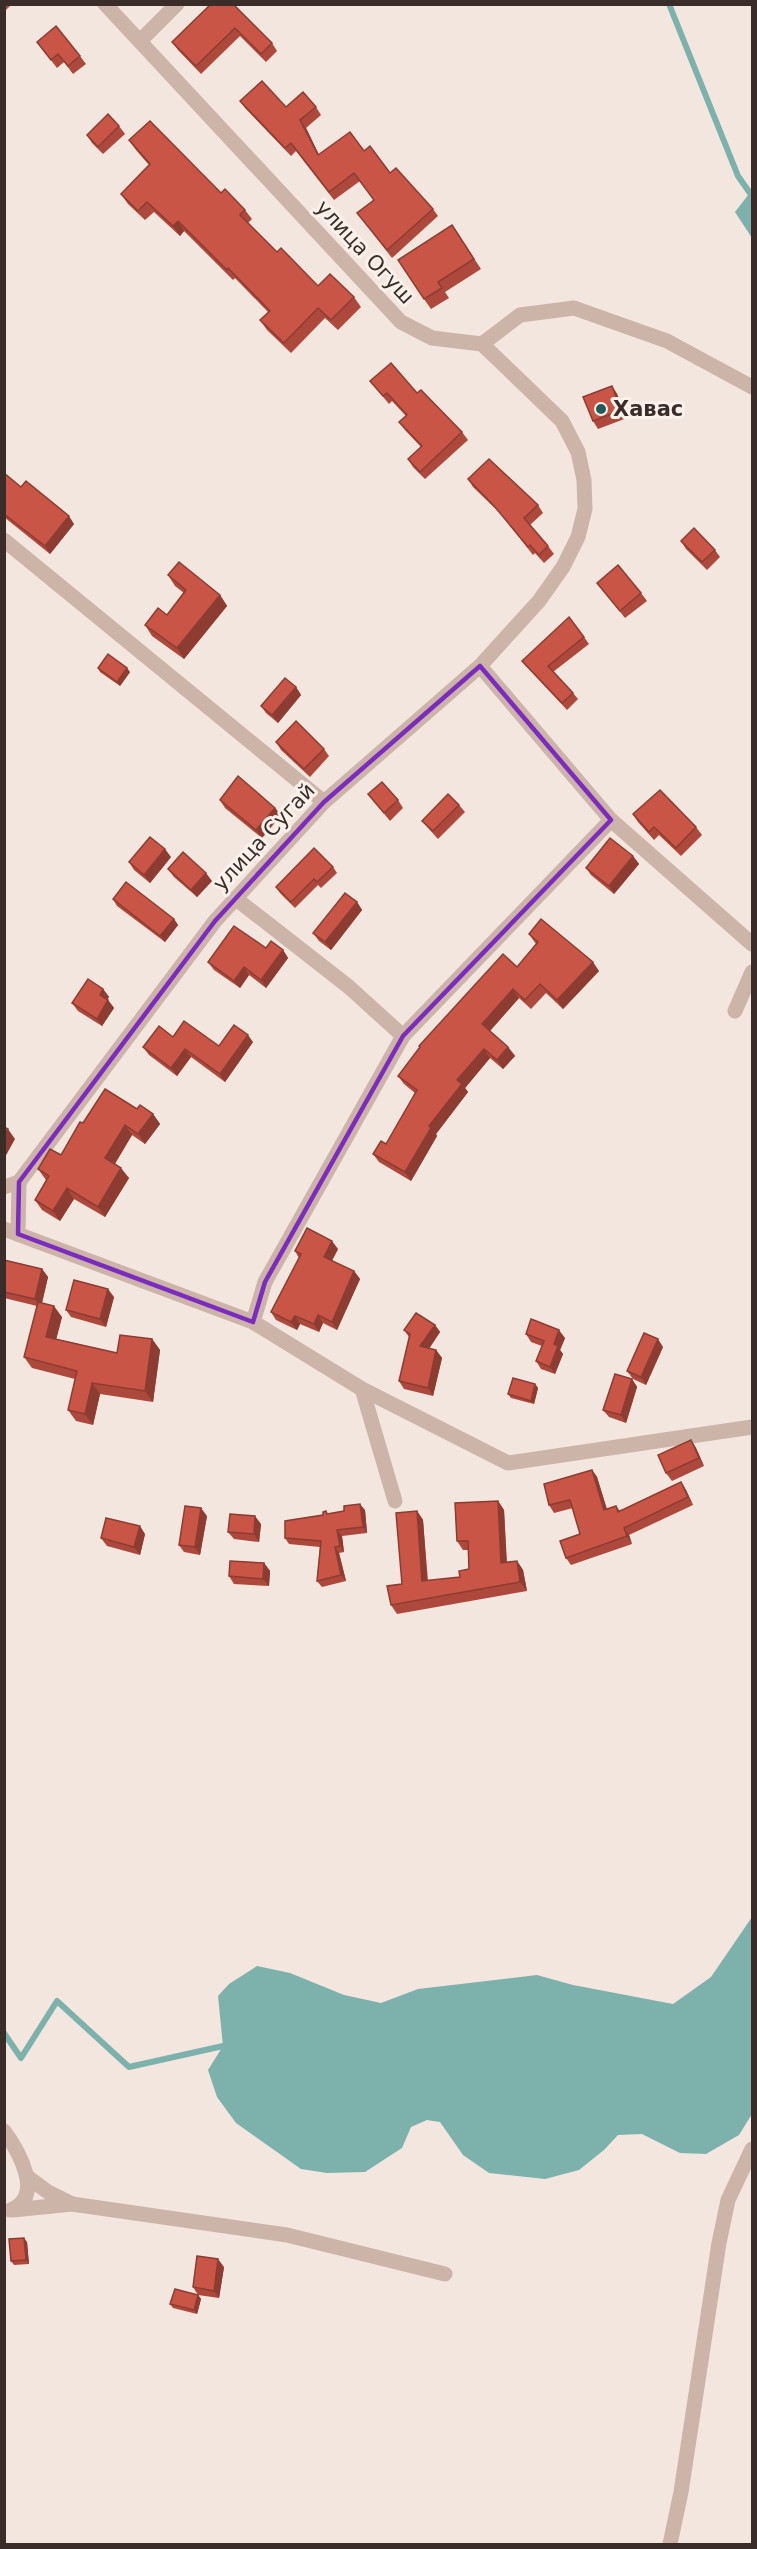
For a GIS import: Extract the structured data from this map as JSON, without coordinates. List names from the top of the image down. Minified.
{"streets":{"street":["улица Огуш","улица Сугай"]},"crossings":[["улица Огуш","улица Сугай"]],"places":["Хавас"]}
